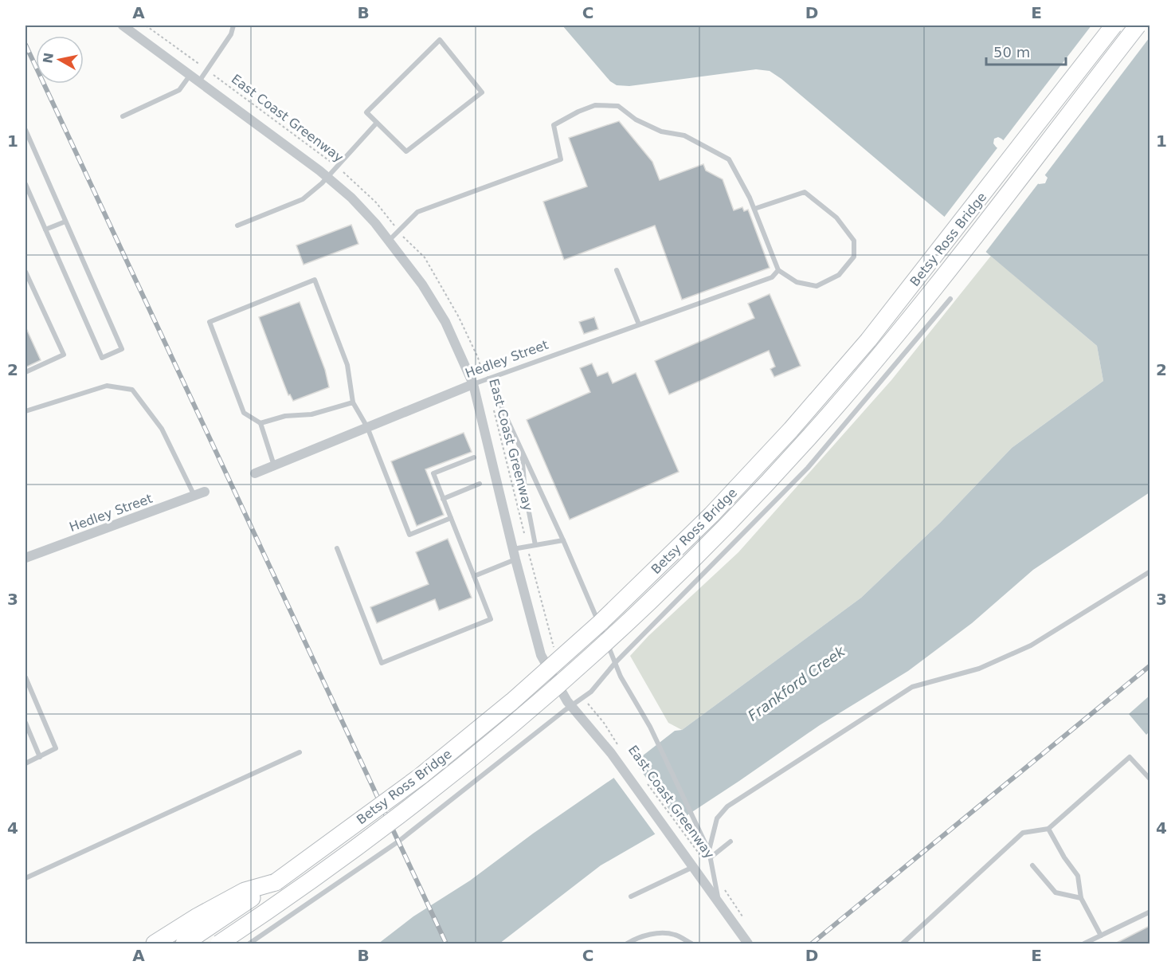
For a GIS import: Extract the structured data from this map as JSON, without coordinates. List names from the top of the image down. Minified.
{"streets":{"highway":["Betsy Ross Bridge"],"street":["Hedley Street"],"path":["East Coast Greenway"]},"crossings":[["East Coast Greenway","Hedley Street"]],"water":["Frankford Creek"],"scale_bar":"50 m","north":"left","grid":{"columns":["A","B","C","D","E"],"rows":["1","2","3","4"]}}
